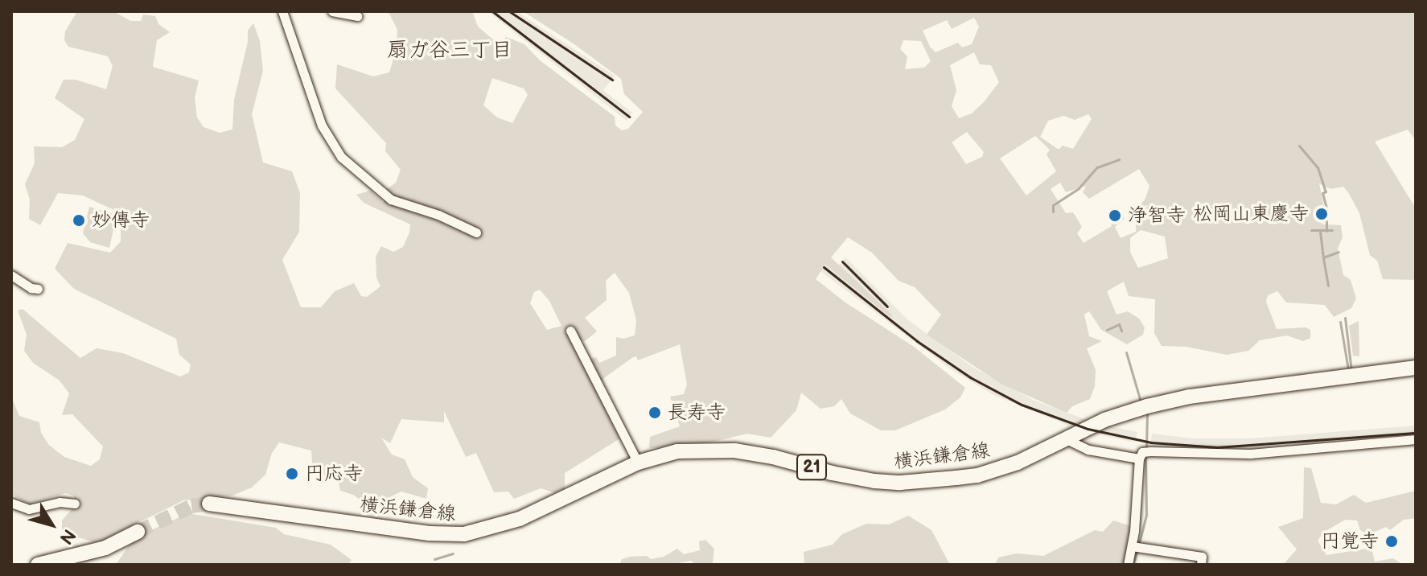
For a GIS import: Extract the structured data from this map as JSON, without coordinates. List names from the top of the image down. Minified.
{"streets":{"main road":["横浜鎌倉線","21"]},"districts":["扇ガ谷三丁目"],"places":["松岡山東慶寺","浄智寺","妙傳寺","長寿寺","円応寺","円覚寺"],"north":"bottom right"}
